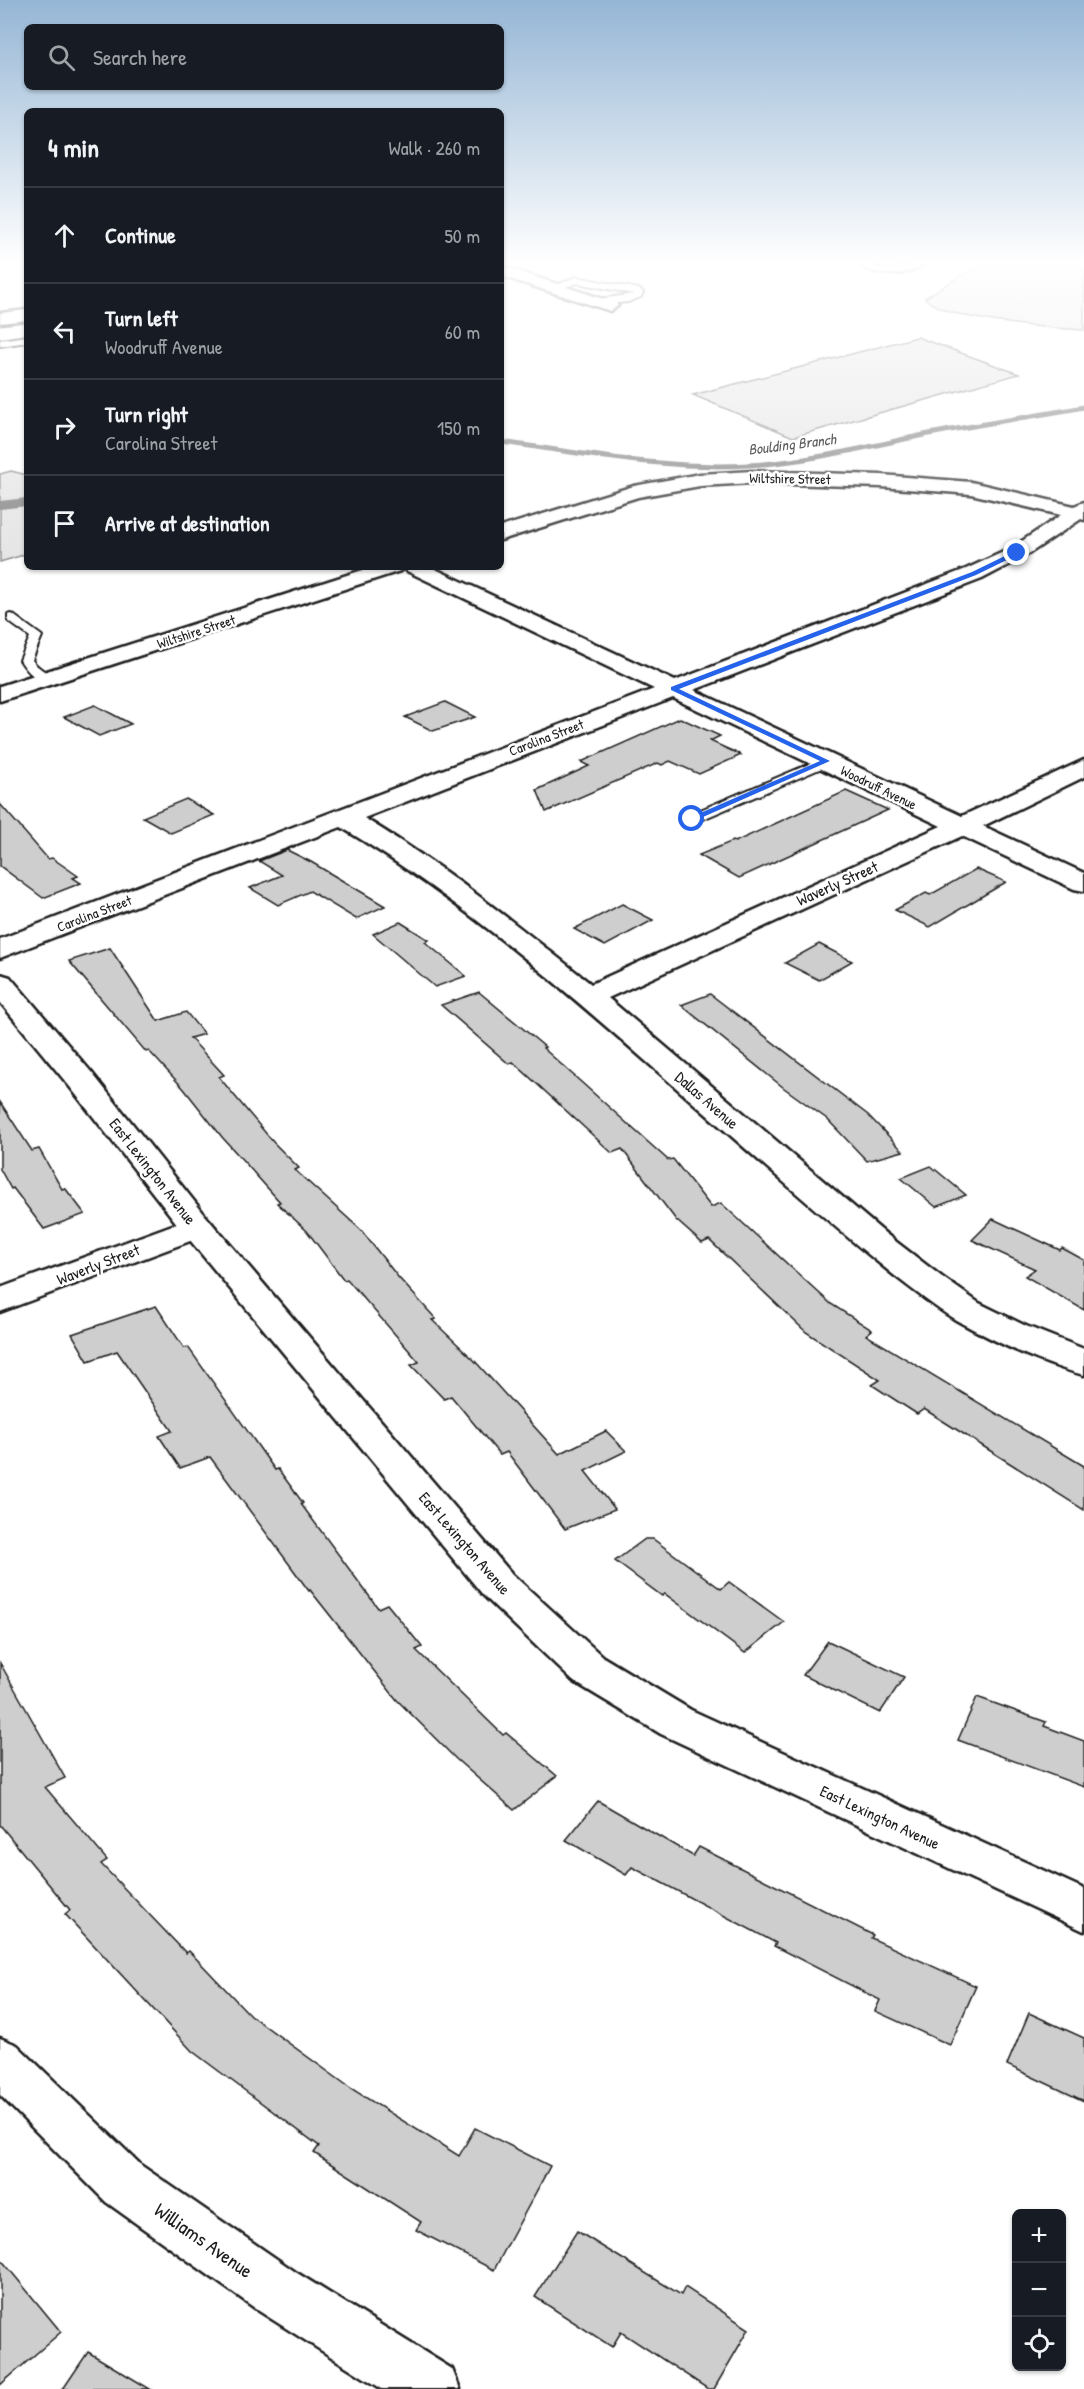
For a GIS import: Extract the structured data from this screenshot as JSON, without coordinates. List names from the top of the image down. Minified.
{"streets":{"street":["Wiltshire Street","Carolina Street","Woodruff Avenue","Waverly Street","Dallas Avenue","East Lexington Avenue","Williams Avenue"]},"crossings":[["Wiltshire Street","Carolina Street"],["Carolina Street","Woodruff Avenue"],["Carolina Street","Dallas Avenue"],["Woodruff Avenue","Waverly Street"],["Waverly Street","Dallas Avenue"],["Waverly Street","East Lexington Avenue"]],"water":["Boulding Branch"],"page":{"search":"Search here","heading":["4 min","Walk · 260 m"],"list":[["Continue","50 m"],["Turn left","Woodruff Avenue","60 m"],["Turn right","Carolina Street","150 m"],"Arrive at destination"],"map_buttons":["+","−"]}}
